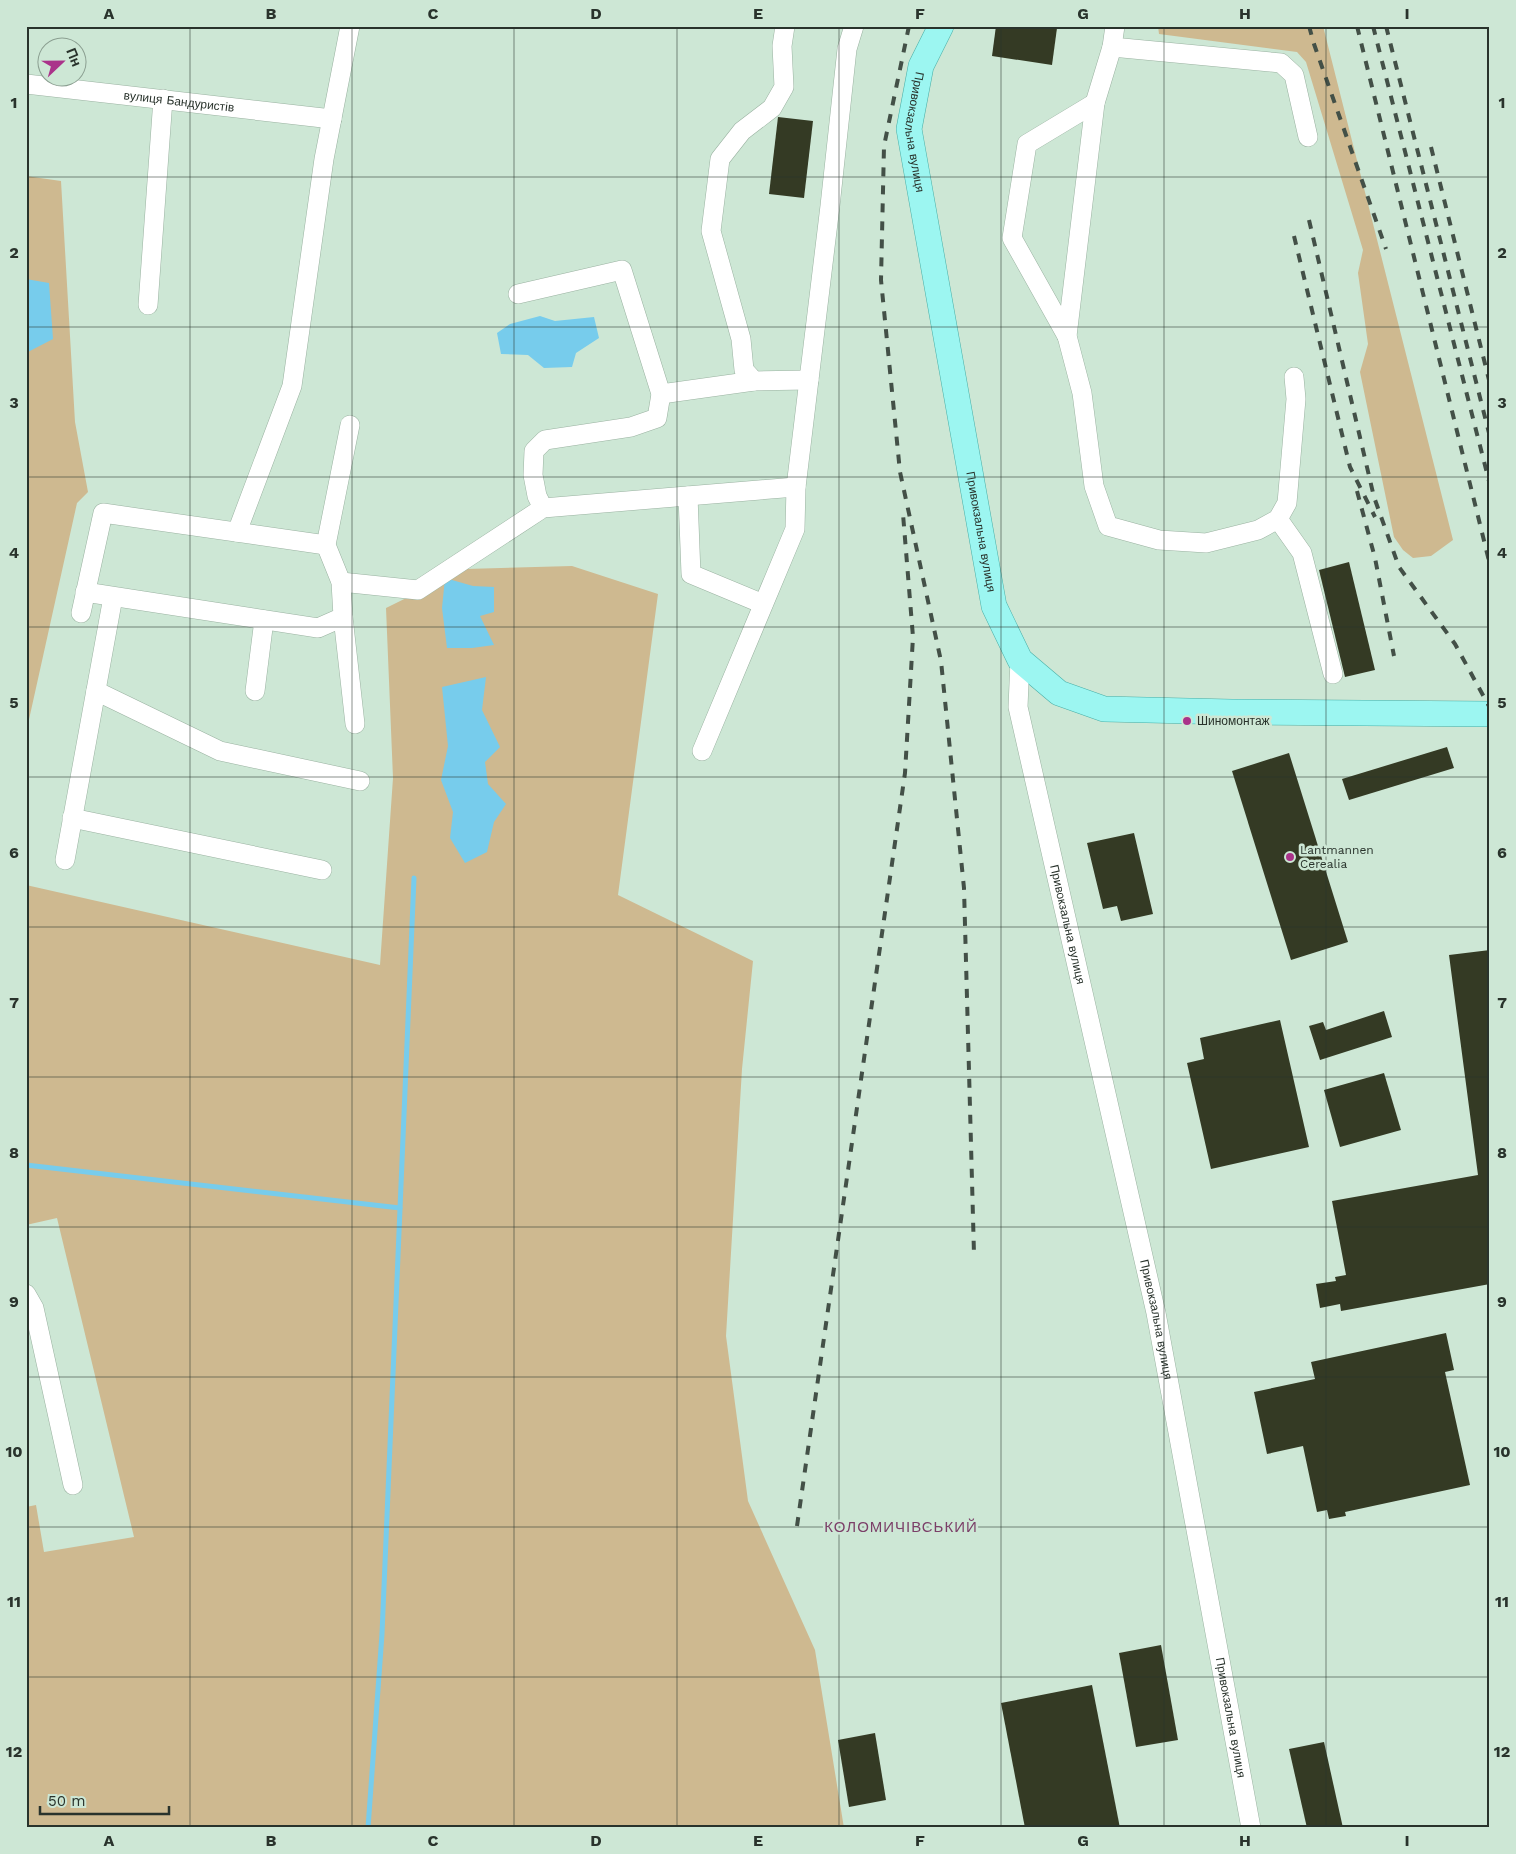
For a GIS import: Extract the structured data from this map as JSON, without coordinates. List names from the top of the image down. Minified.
{"streets":{"main road":["Привокзальна вулиця"],"street":["вулиця Бандуристів"]},"districts":["КОЛОМИЧІВСЬКИЙ"],"places":["Шиномонтаж","Lantmannen Cerealia"],"scale_bar":"50 m","north":"right","grid":{"columns":["A","B","C","D","E","F","G","H","I"],"rows":["1","2","3","4","5","6","7","8","9","10","11","12"]}}
